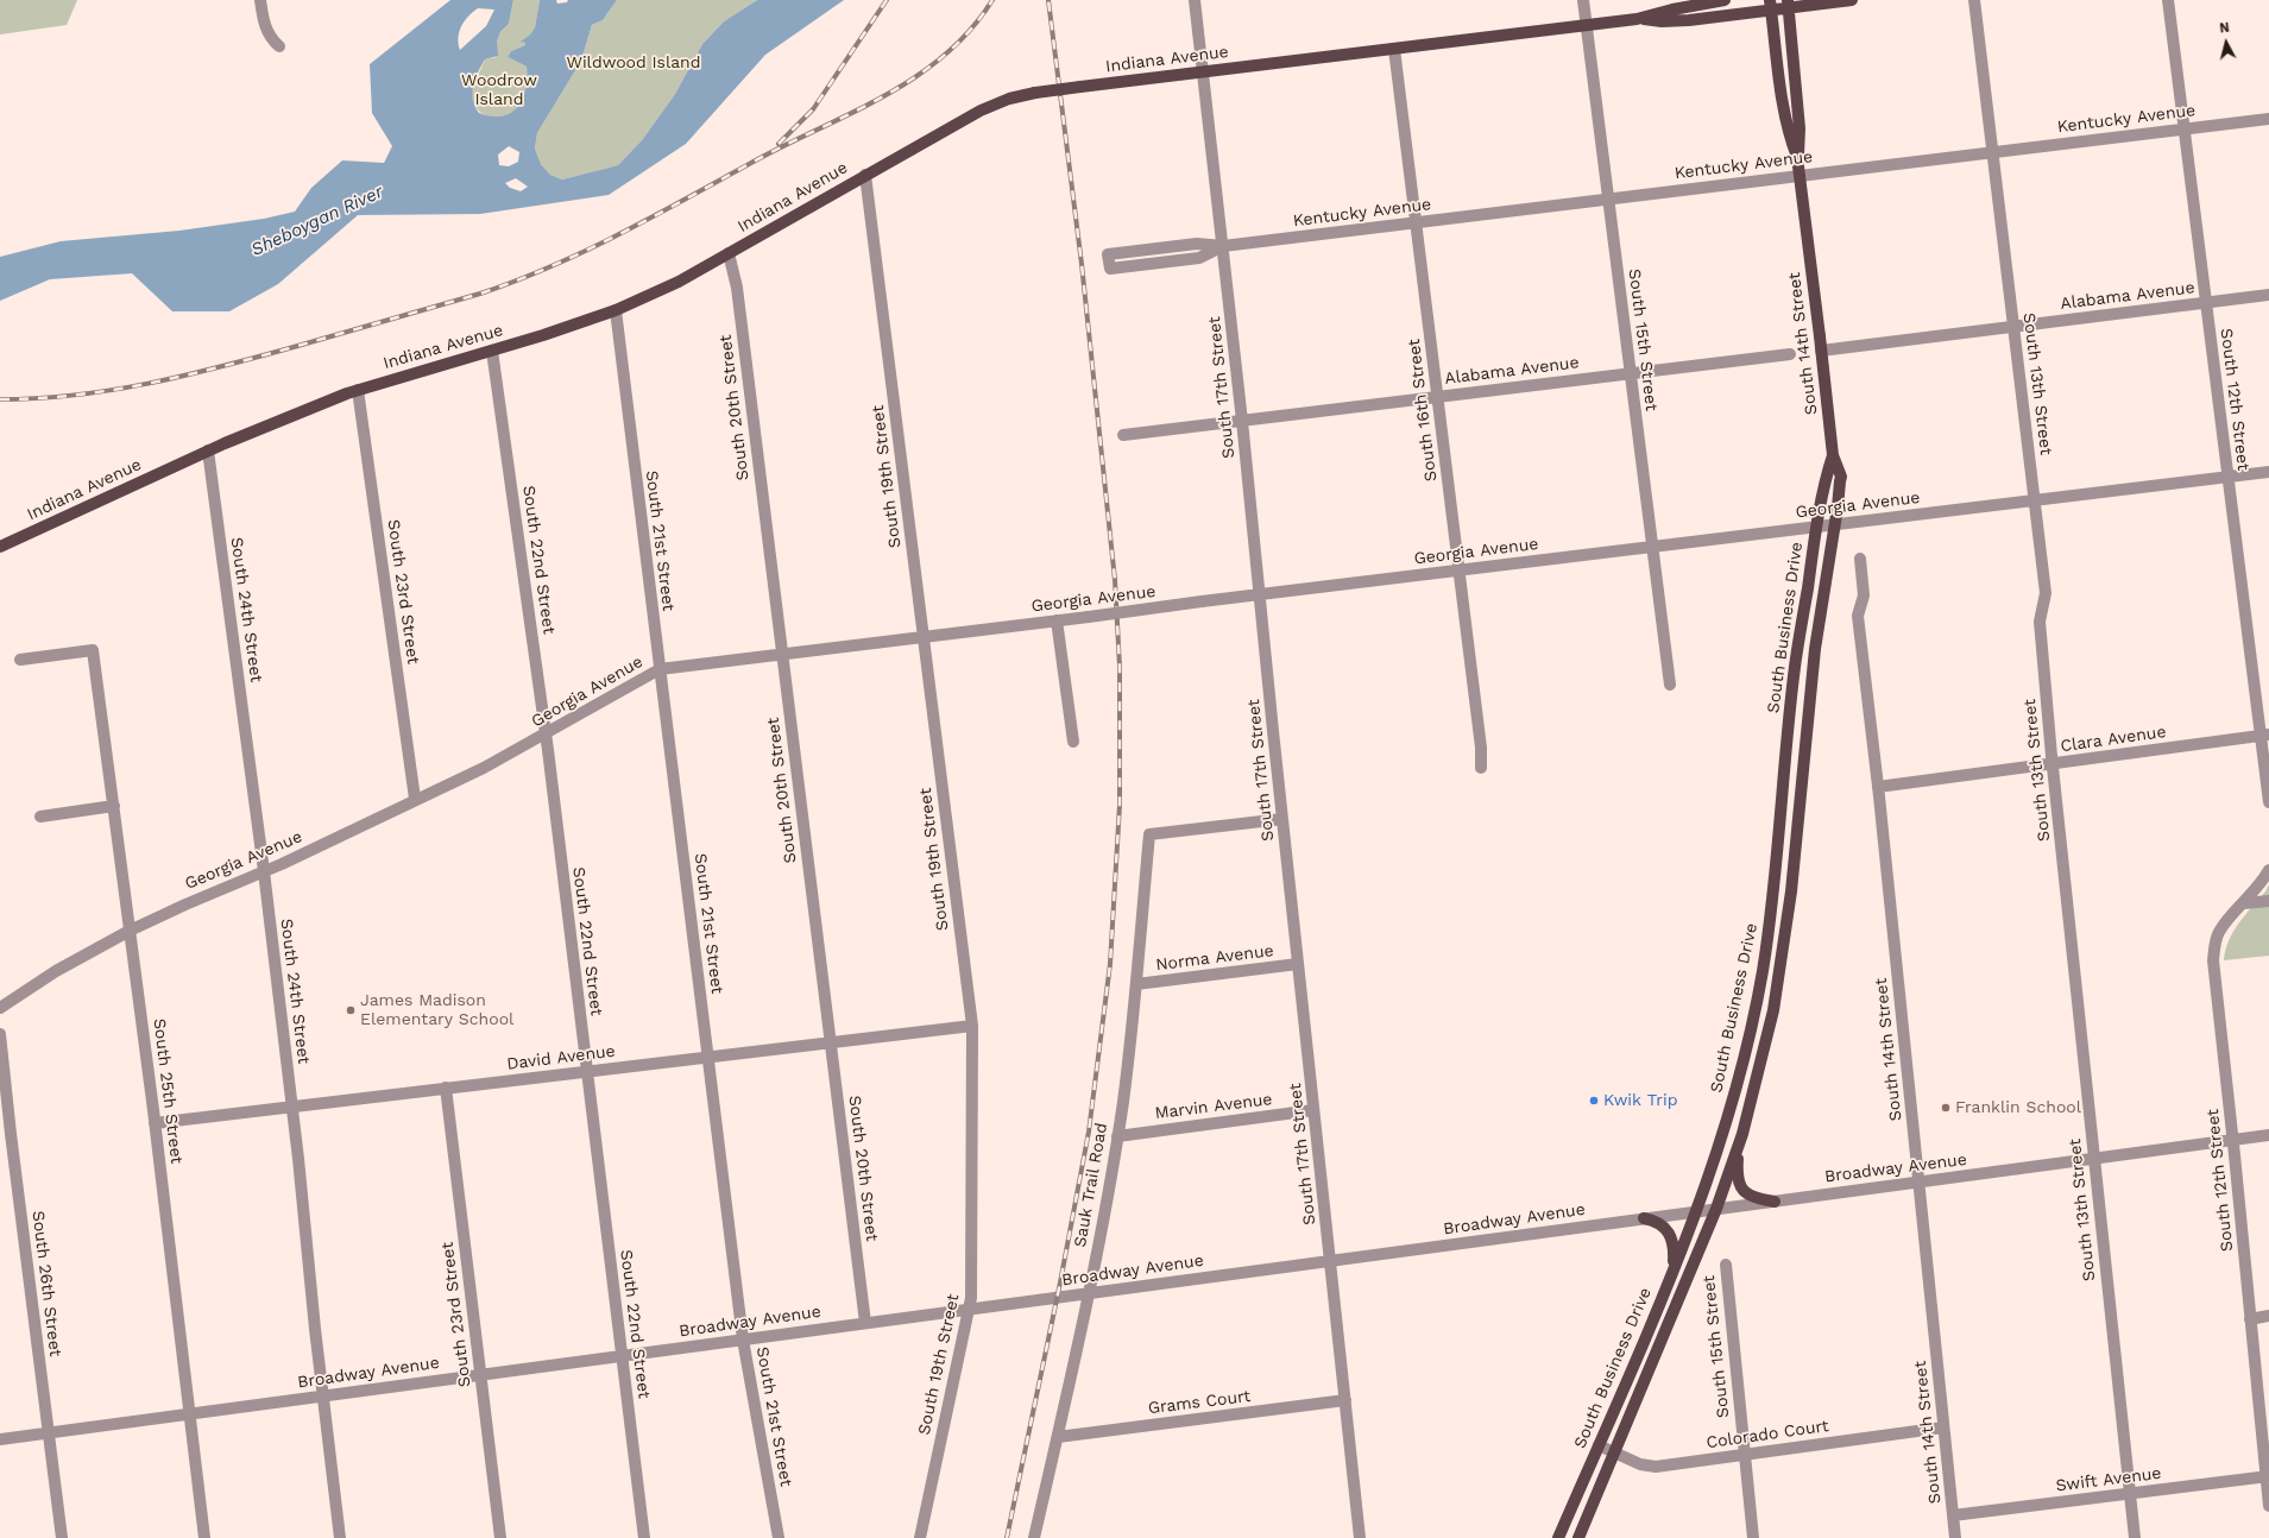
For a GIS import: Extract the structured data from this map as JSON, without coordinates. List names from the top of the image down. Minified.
{"streets":{"main road":["Indiana Avenue","South 14th Street","South Business Drive"],"street":["Kentucky Avenue","Alabama Avenue","South 15th Street","South 13th Street","South 17th Street","South 12th Street","South 20th Street","South 16th Street","South 19th Street","Georgia Avenue","South 21st Street","South 22nd Street","South 23rd Street","South 24th Street","Clara Avenue","Norma Avenue","David Avenue","South 25th Street","Marvin Avenue","Broadway Avenue","Sauk Trail Road","South 26th Street","Grams Court","Colorado Court","Swift Avenue"]},"crossings":[["Indiana Avenue","South 15th Street"],["Indiana Avenue","South 14th Street"],["Indiana Avenue","South 17th Street"],["Indiana Avenue","South 20th Street"],["Indiana Avenue","South 16th Street"],["Indiana Avenue","South 19th Street"],["Indiana Avenue","South 21st Street"],["Indiana Avenue","South 22nd Street"],["Indiana Avenue","South 23rd Street"],["Indiana Avenue","South 24th Street"],["Kentucky Avenue","South 15th Street"],["Kentucky Avenue","South 13th Street"],["Kentucky Avenue","South 17th Street"],["Kentucky Avenue","South 12th Street"],["Kentucky Avenue","South 16th Street"],["Alabama Avenue","South 15th Street"],["Alabama Avenue","South 14th Street"],["Alabama Avenue","South 13th Street"],["Alabama Avenue","South 17th Street"],["Alabama Avenue","South 12th Street"],["Alabama Avenue","South 16th Street"],["South 15th Street","Georgia Avenue"],["South 15th Street","Colorado Court"],["South 14th Street","Georgia Avenue"],["South 14th Street","South Business Drive"],["South 14th Street","Clara Avenue"],["South 14th Street","Broadway Avenue"],["South 14th Street","Colorado Court"],["South 14th Street","Swift Avenue"],["South 13th Street","Georgia Avenue"],["South 13th Street","Clara Avenue"],["South 13th Street","Broadway Avenue"],["South 13th Street","Swift Avenue"],["South 17th Street","Georgia Avenue"],["South 17th Street","Norma Avenue"],["South 17th Street","Marvin Avenue"],["South 17th Street","Broadway Avenue"],["South 17th Street","Sauk Trail Road"],["South 17th Street","Grams Court"],["South 12th Street","Georgia Avenue"],["South 12th Street","Clara Avenue"],["South 12th Street","Broadway Avenue"],["South 12th Street","Swift Avenue"],["South 20th Street","Georgia Avenue"],["South 20th Street","David Avenue"],["South 20th Street","Broadway Avenue"],["South 16th Street","Georgia Avenue"],["South 19th Street","Georgia Avenue"],["South 19th Street","David Avenue"],["South 19th Street","Broadway Avenue"],["Georgia Avenue","South 21st Street"],["Georgia Avenue","South 22nd Street"],["Georgia Avenue","South 23rd Street"],["Georgia Avenue","South 24th Street"],["Georgia Avenue","South Business Drive"],["Georgia Avenue","South 25th Street"],["South 21st Street","David Avenue"],["South 21st Street","Broadway Avenue"],["South 22nd Street","David Avenue"],["South 22nd Street","Broadway Avenue"],["South 23rd Street","David Avenue"],["South 23rd Street","Broadway Avenue"],["South 24th Street","David Avenue"],["South 24th Street","Broadway Avenue"],["South Business Drive","Broadway Avenue"],["South Business Drive","Colorado Court"],["Norma Avenue","Sauk Trail Road"],["David Avenue","South 25th Street"],["South 25th Street","Broadway Avenue"],["Marvin Avenue","Sauk Trail Road"],["Broadway Avenue","Sauk Trail Road"],["Broadway Avenue","South 26th Street"],["Sauk Trail Road","Grams Court"]],"water":["Sheboygan River"],"parks":["Wildwood Island","Woodrow Island"],"places":["James Madison Elementary School","Kwik Trip","Franklin School"],"north":"top"}
